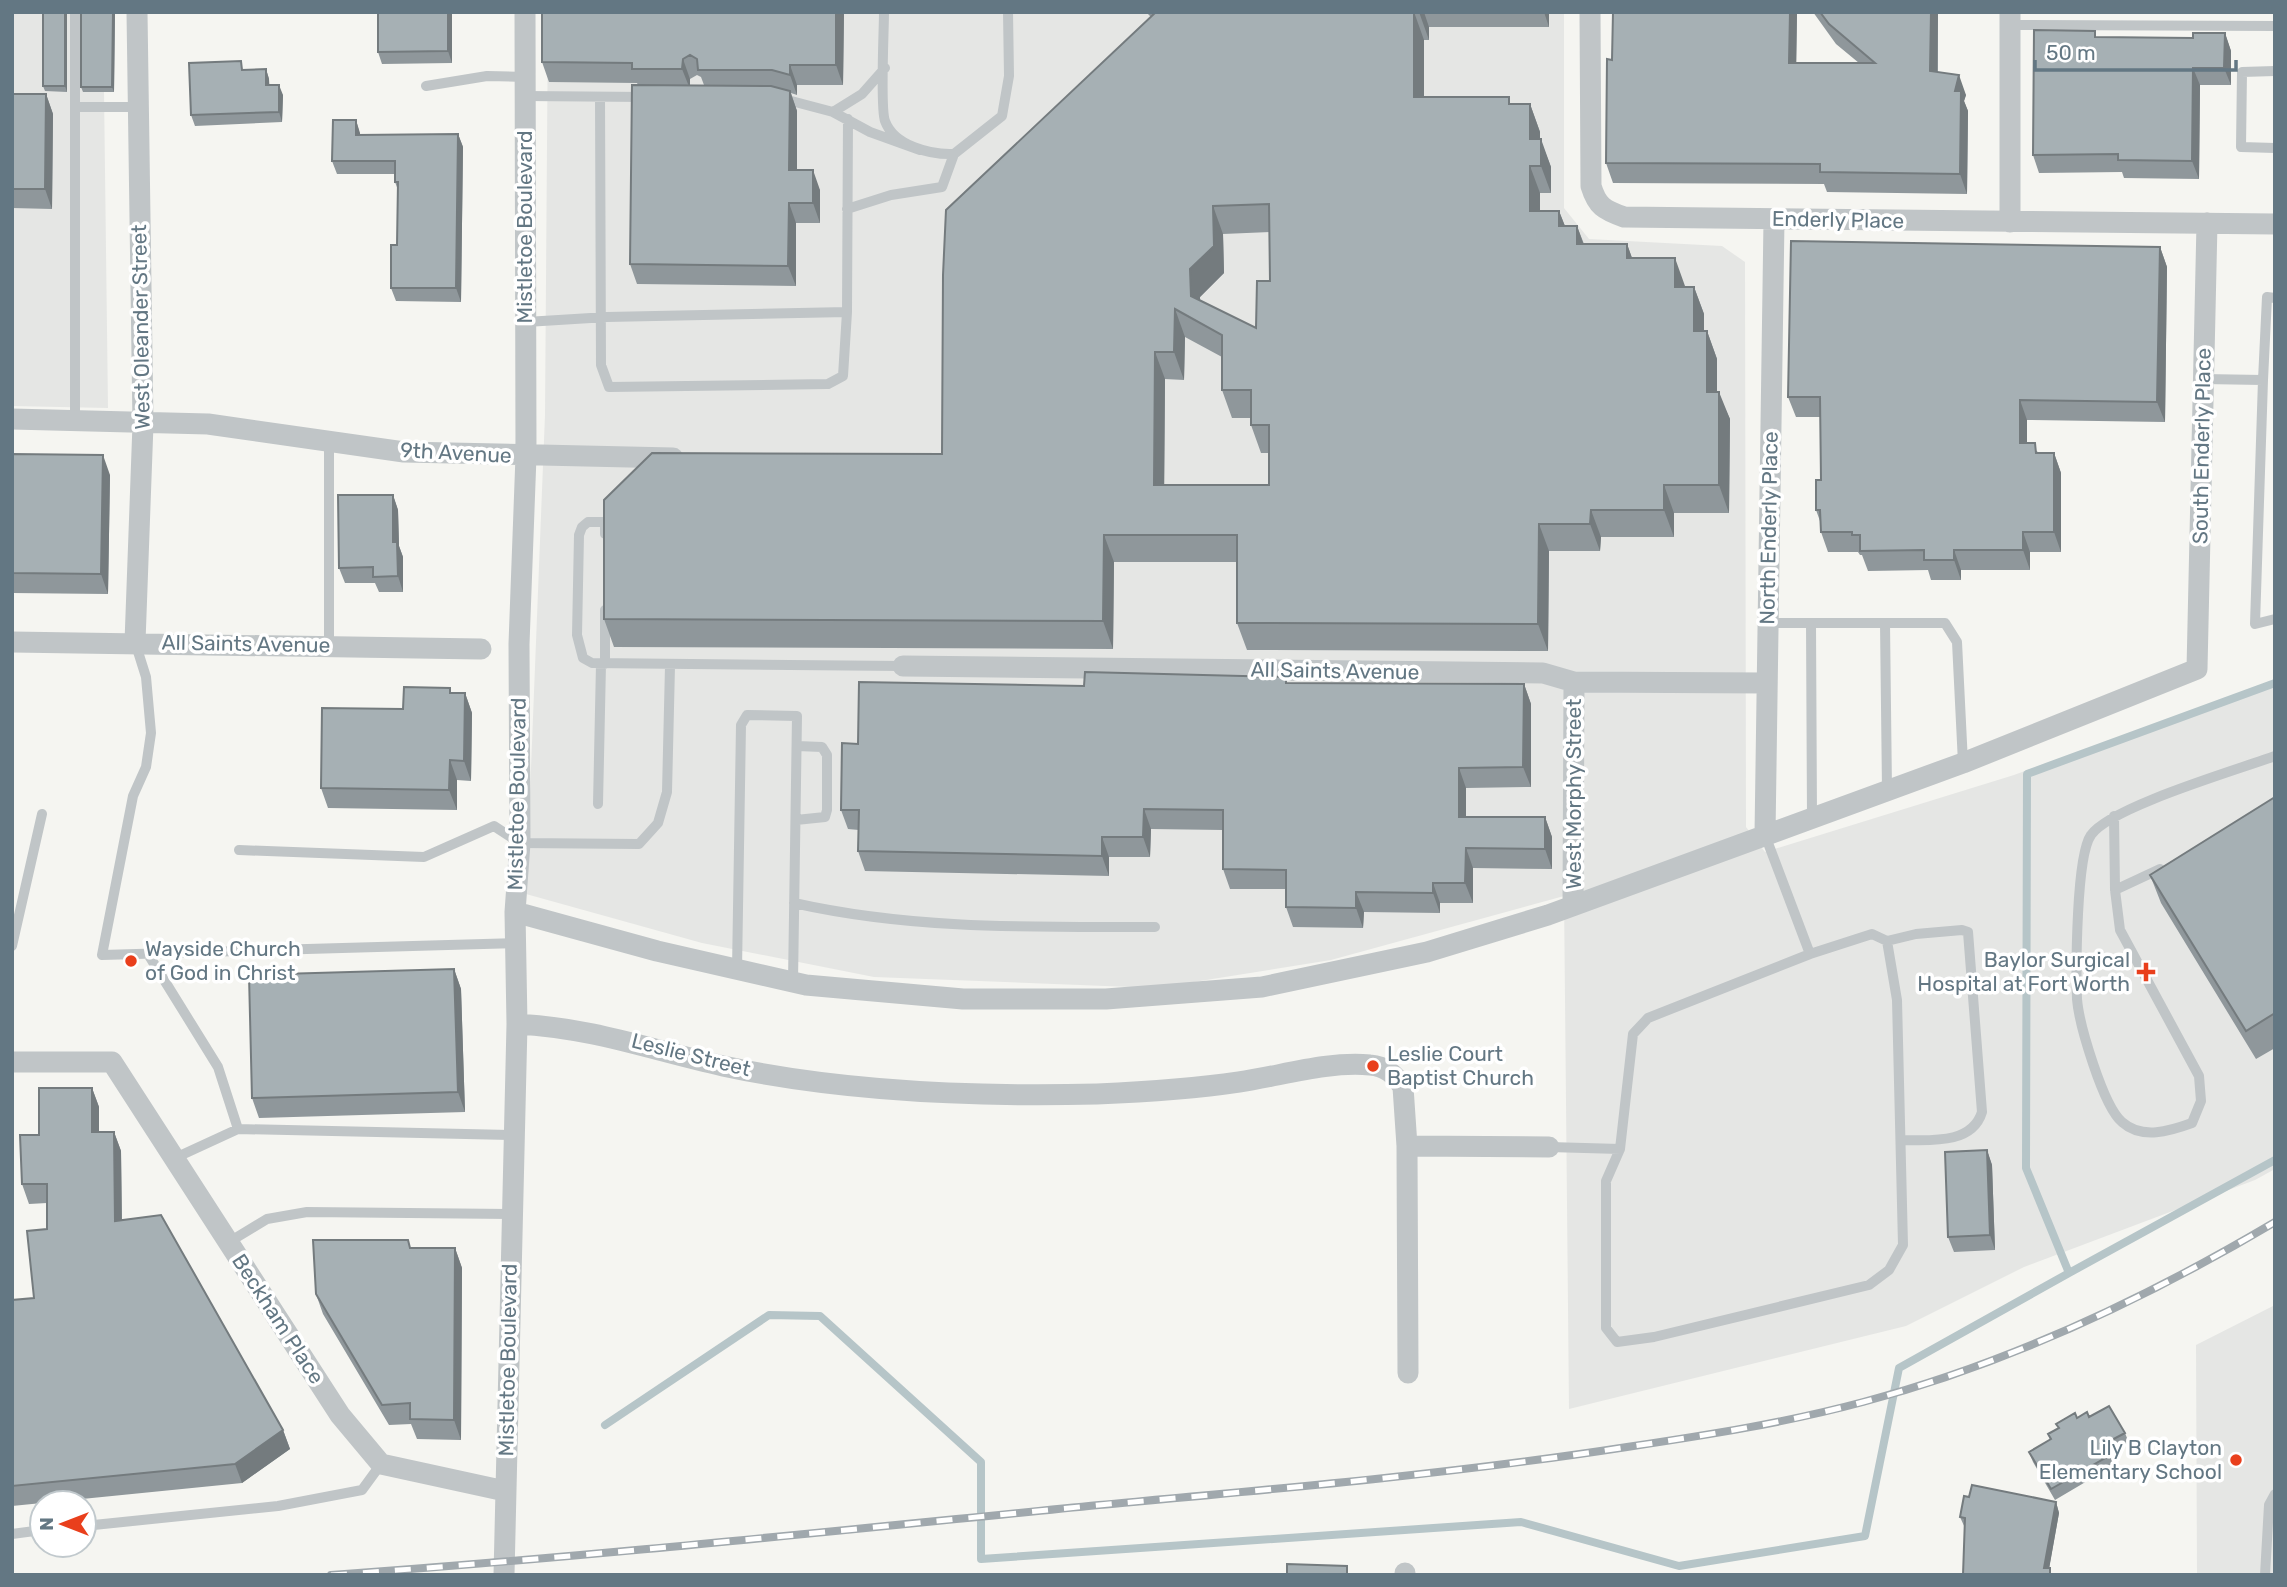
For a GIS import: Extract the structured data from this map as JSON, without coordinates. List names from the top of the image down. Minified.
{"streets":{"street":["Enderly Place","Mistletoe Boulevard","West Oleander Street","South Enderly Place","9th Avenue","North Enderly Place","All Saints Avenue","West Morphy Street","Leslie Street","Beckham Place"]},"crossings":[["Enderly Place","South Enderly Place"],["Enderly Place","North Enderly Place"],["Mistletoe Boulevard","9th Avenue"],["Mistletoe Boulevard","Leslie Street"],["West Oleander Street","9th Avenue"],["West Oleander Street","All Saints Avenue"],["North Enderly Place","All Saints Avenue"],["All Saints Avenue","West Morphy Street"]],"places":{"other":["Wayside Church of God in Christ","Leslie Court Baptist Church","Lily B Clayton Elementary School"],"health":["Baylor Surgical Hospital at Fort Worth"]},"scale_bar":"50 m","north":"left"}
